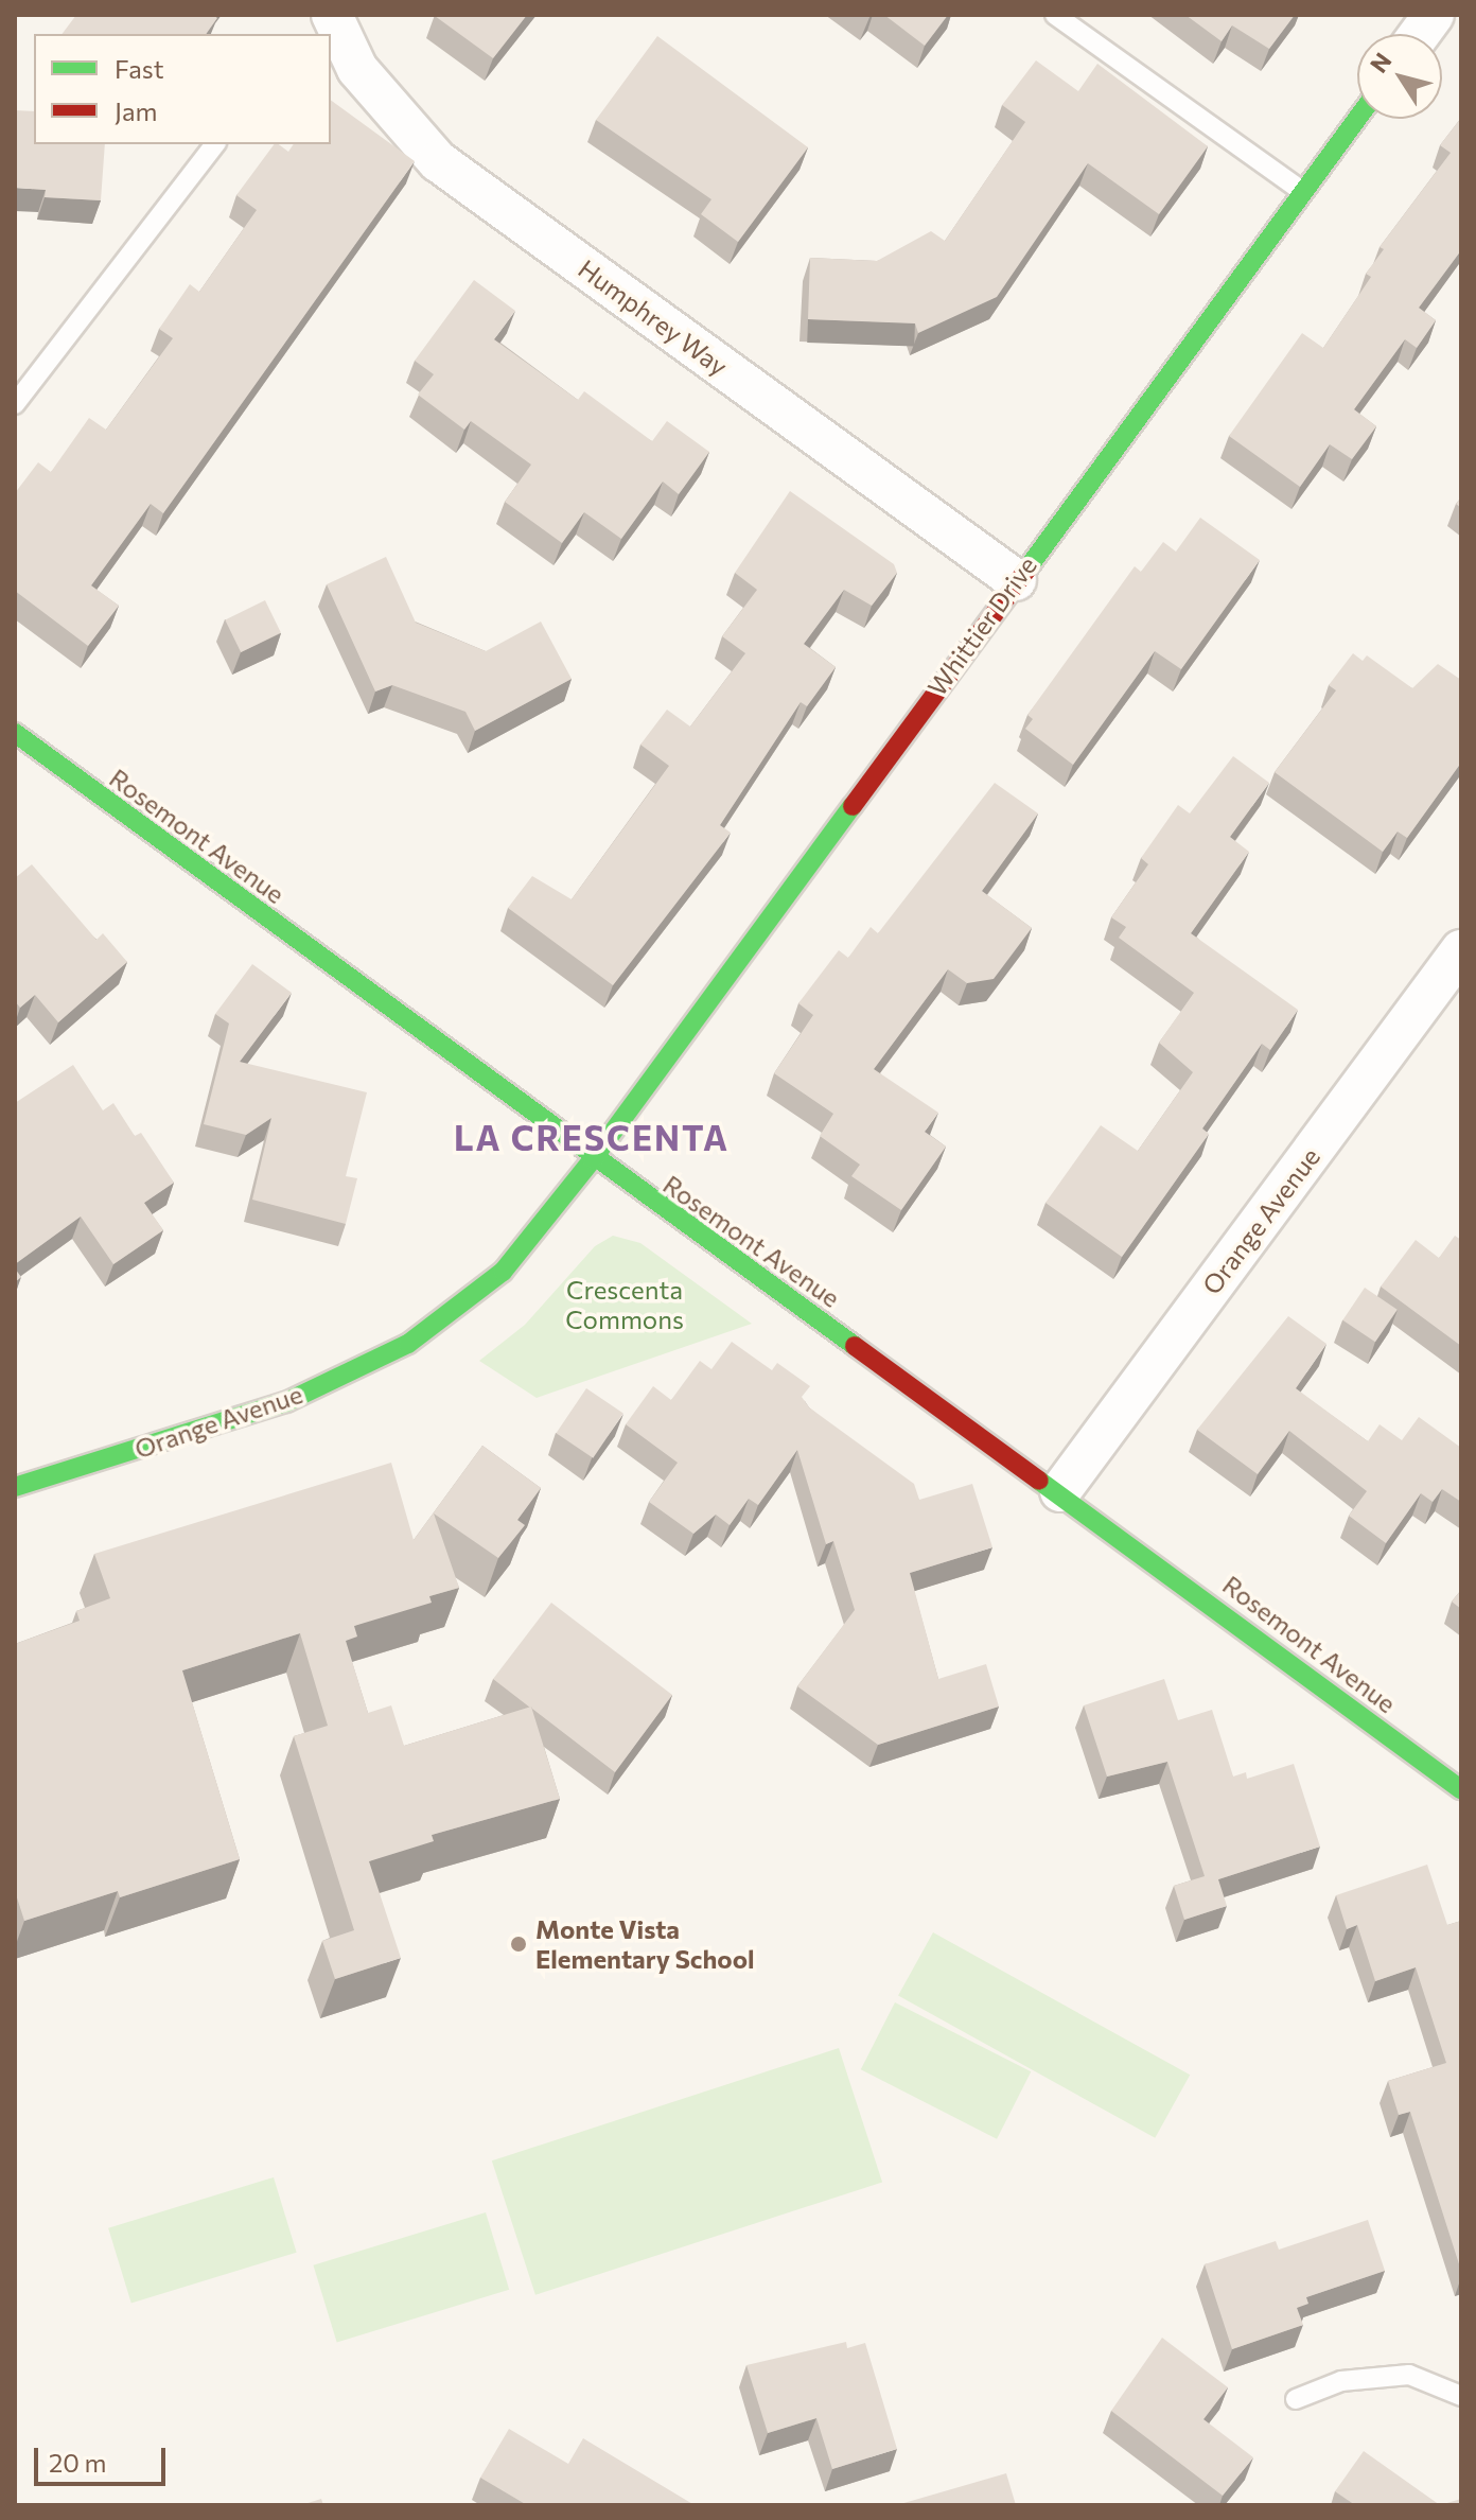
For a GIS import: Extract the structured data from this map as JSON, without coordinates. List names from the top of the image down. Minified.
{"streets":{"street":["Humphrey Way","Whittier Drive","Rosemont Avenue","Orange Avenue"]},"crossings":[["Humphrey Way","Whittier Drive"],["Whittier Drive","Rosemont Avenue"],["Whittier Drive","Orange Avenue"],["Rosemont Avenue","Orange Avenue"]],"districts":["LA CRESCENTA"],"parks":["Crescenta Commons"],"places":["Monte Vista Elementary School"],"legend":["Fast","Jam"],"scale_bar":"20 m","north":"top left"}
